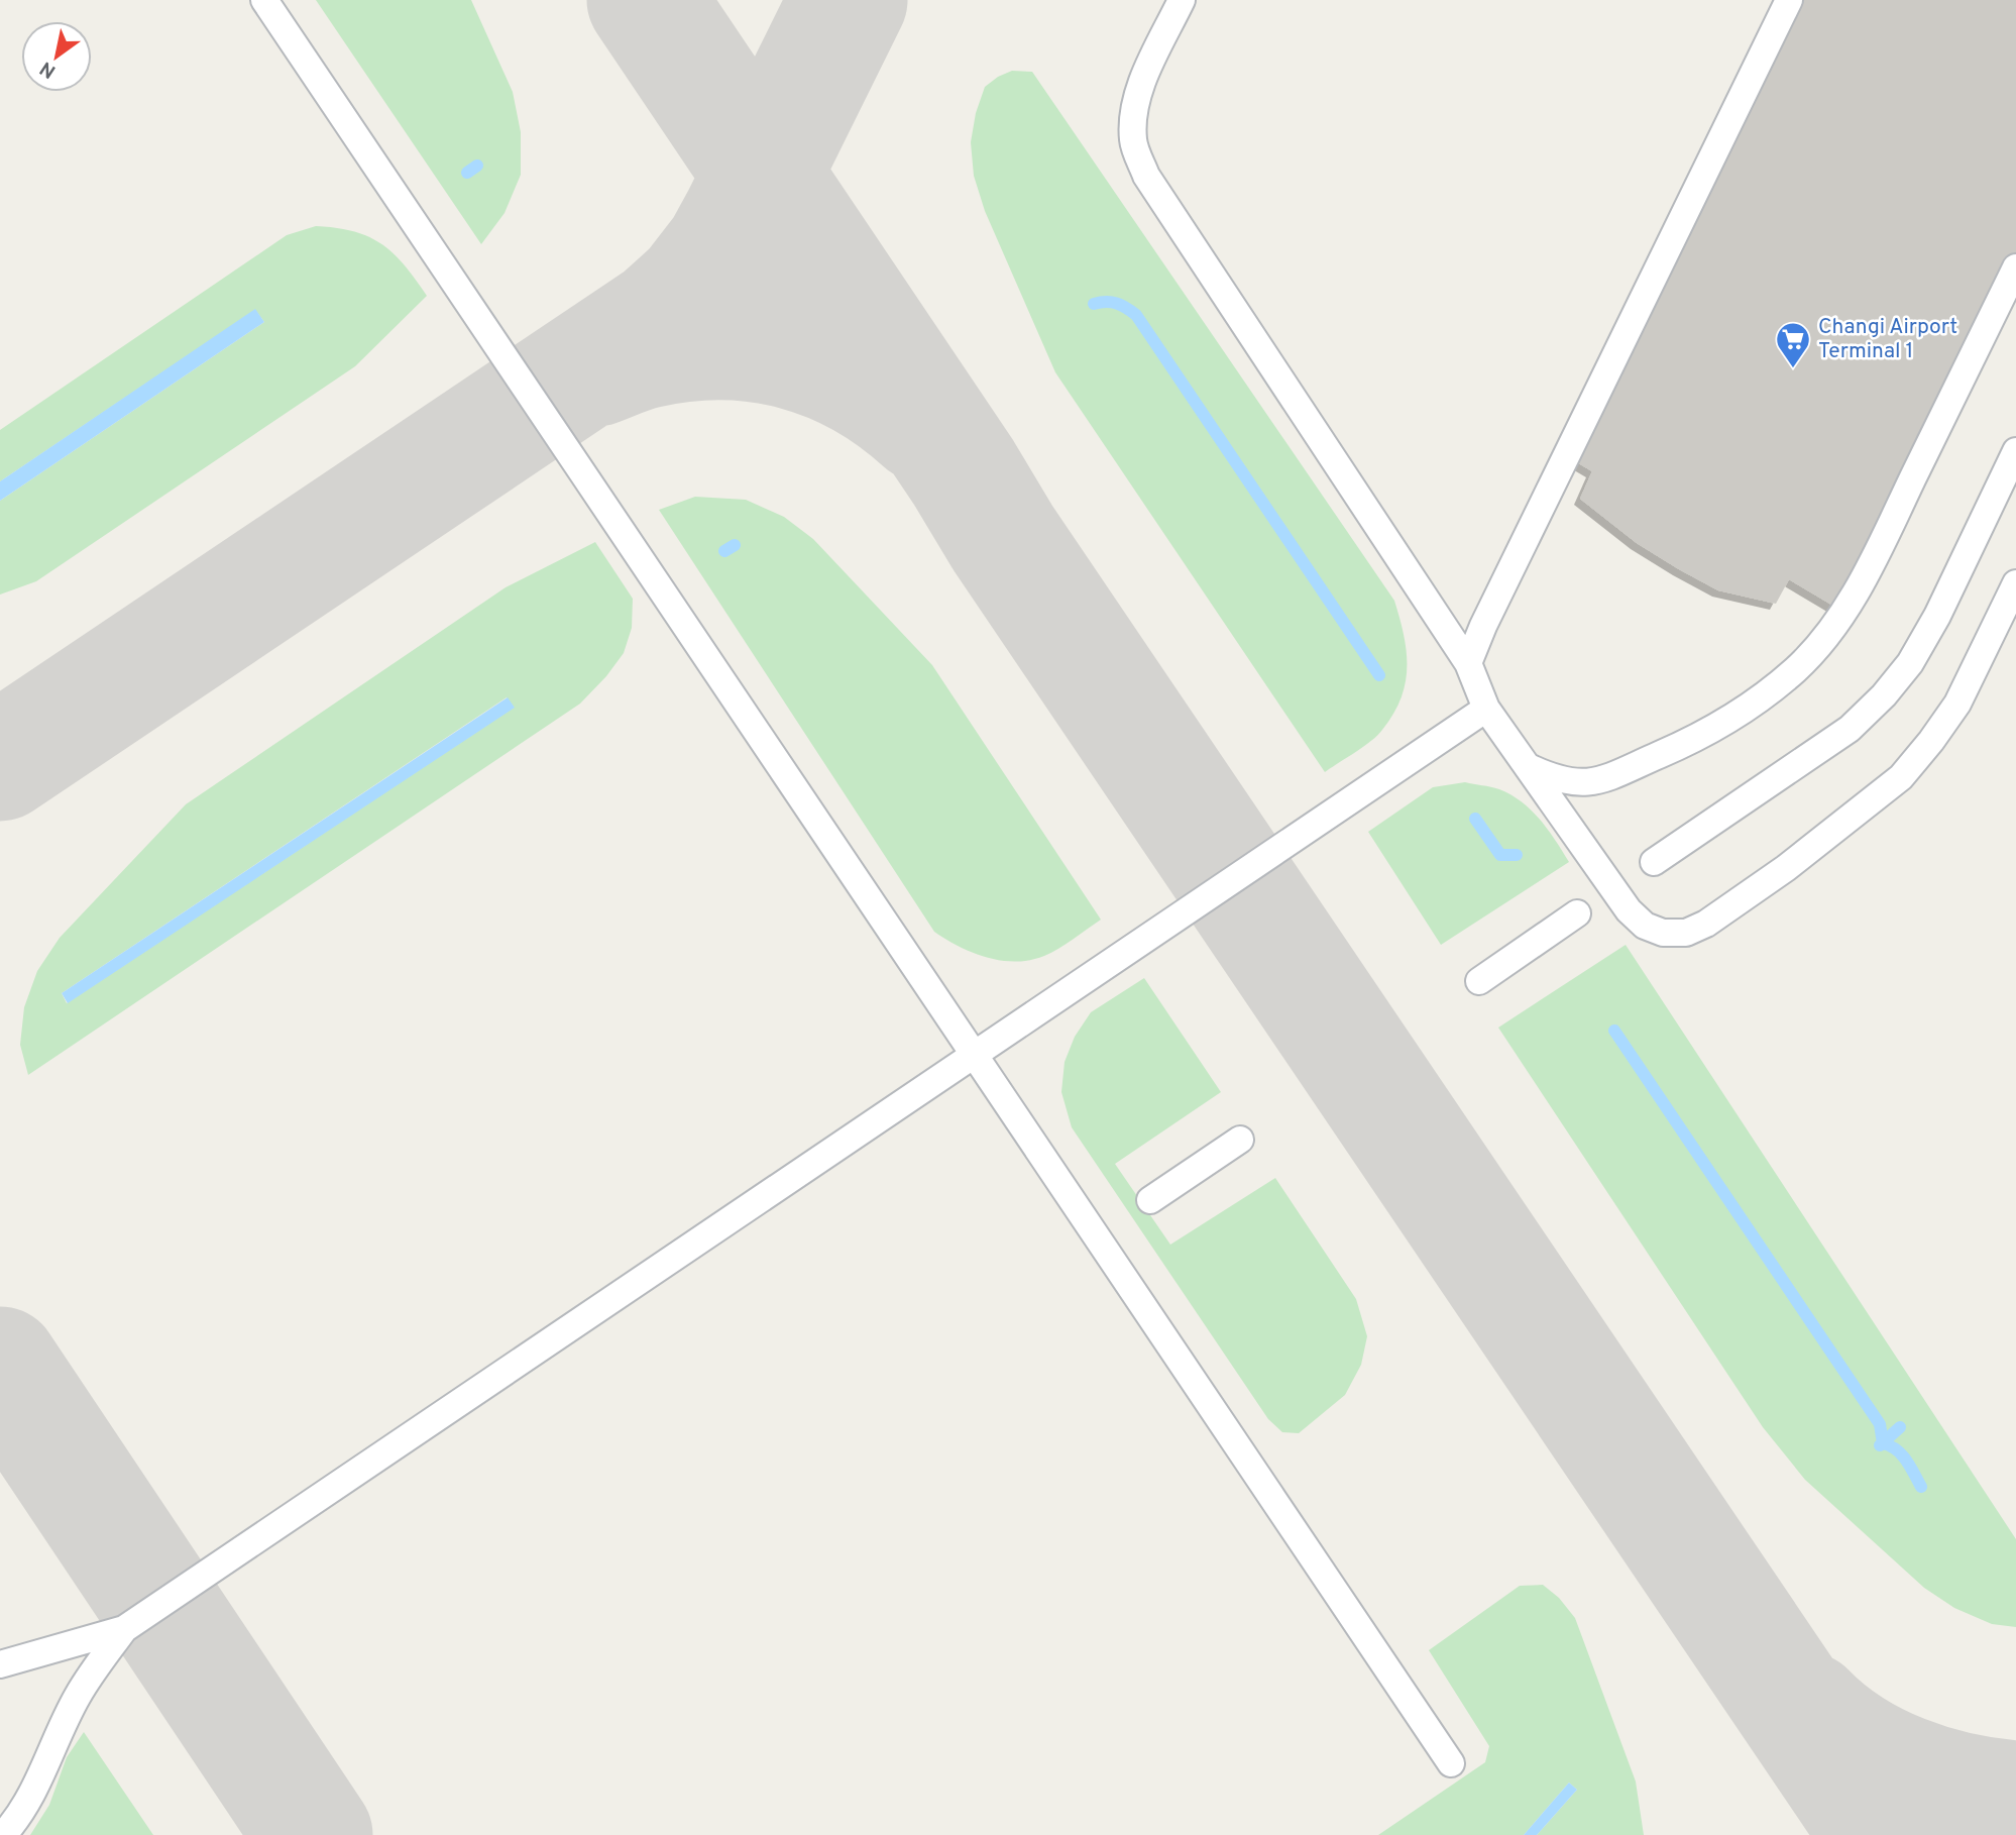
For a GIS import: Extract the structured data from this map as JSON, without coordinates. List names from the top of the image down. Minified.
{"places":{"supermarket":["Changi Airport Terminal 1"]},"north":"bottom left"}
